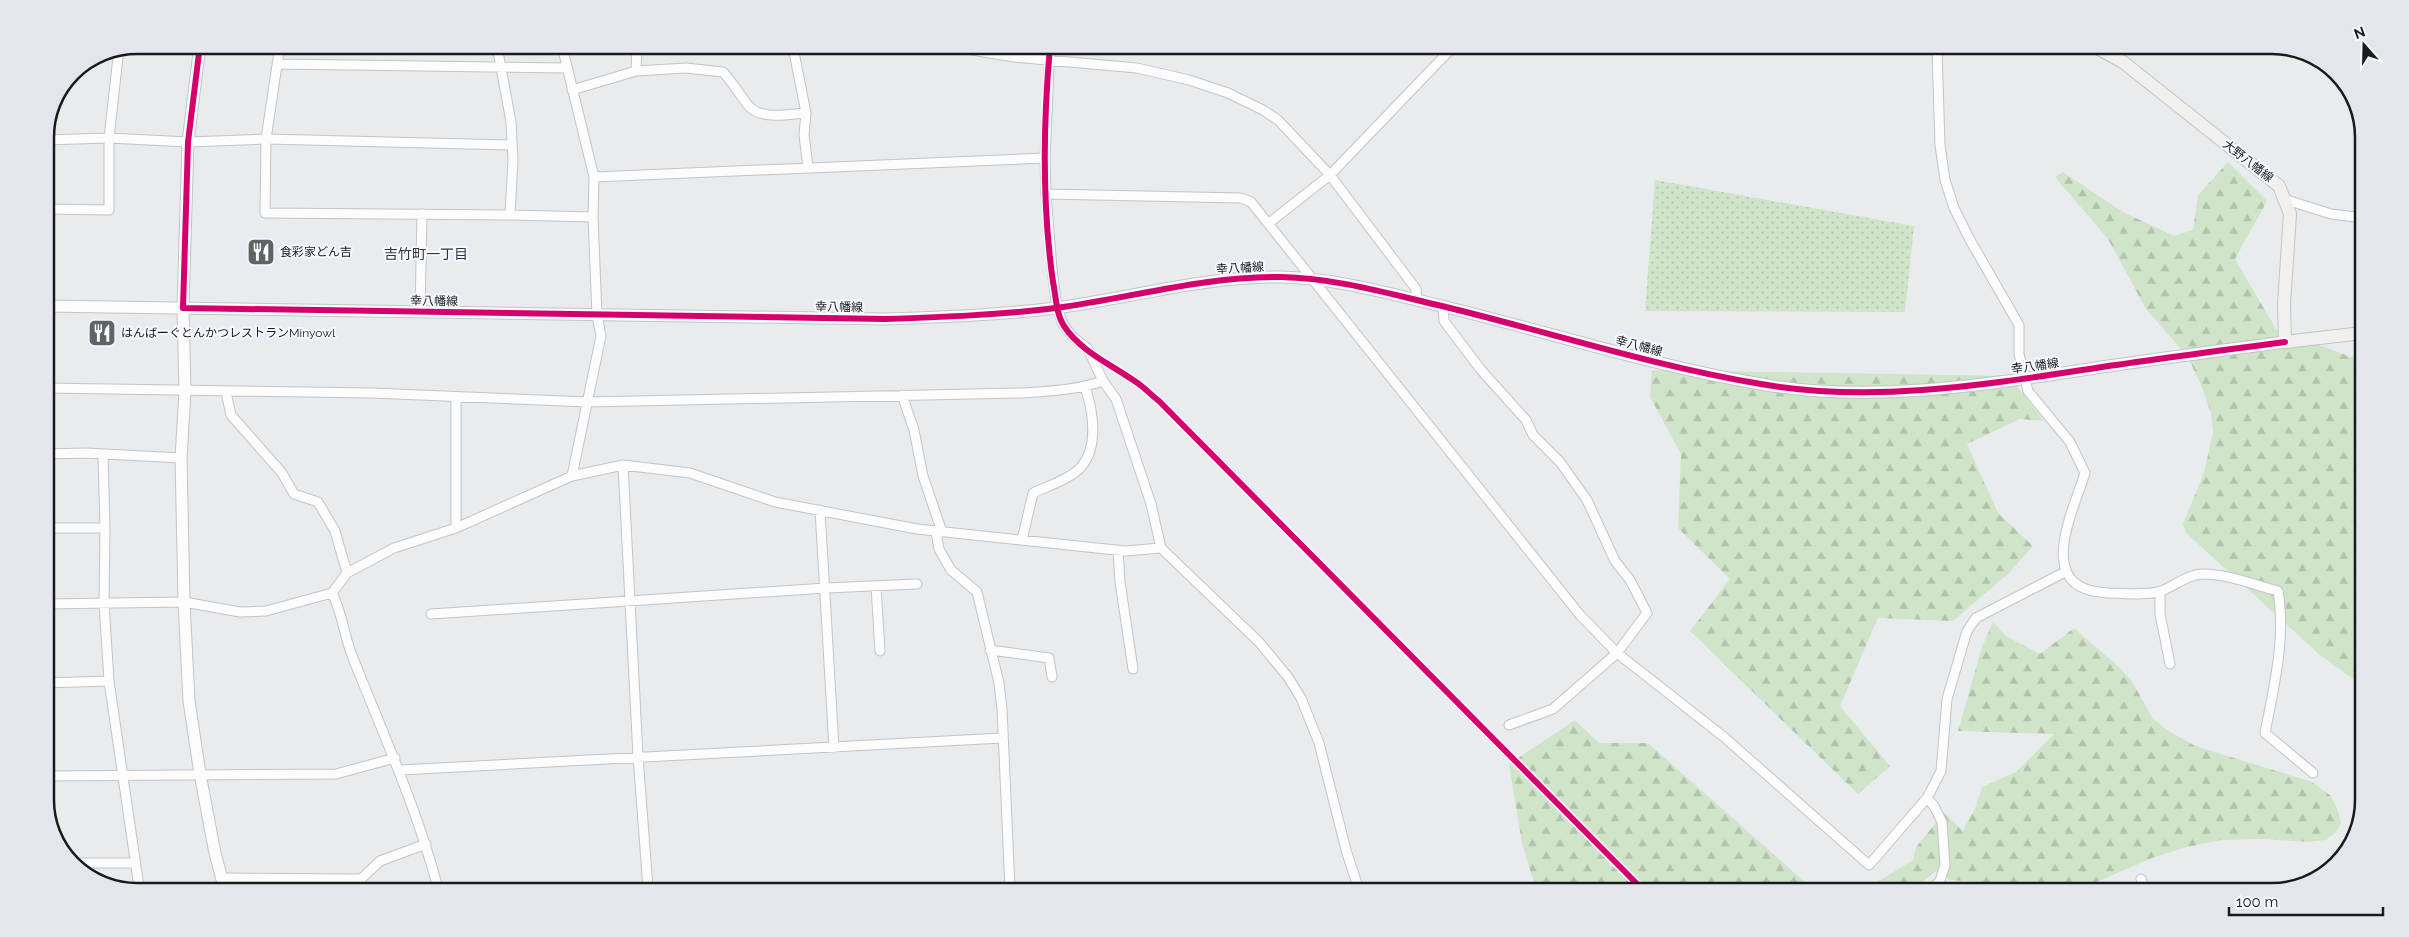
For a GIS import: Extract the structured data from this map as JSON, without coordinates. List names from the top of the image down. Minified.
{"streets":{"main road":["大野八幡線"],"street":["幸八幡線"]},"districts":["吉竹町一丁目"],"places":{"restaurant":["食彩家どん吉","はんばーぐとんかつレストランMinyowl"]},"scale_bar":"100 m","north":"top"}
